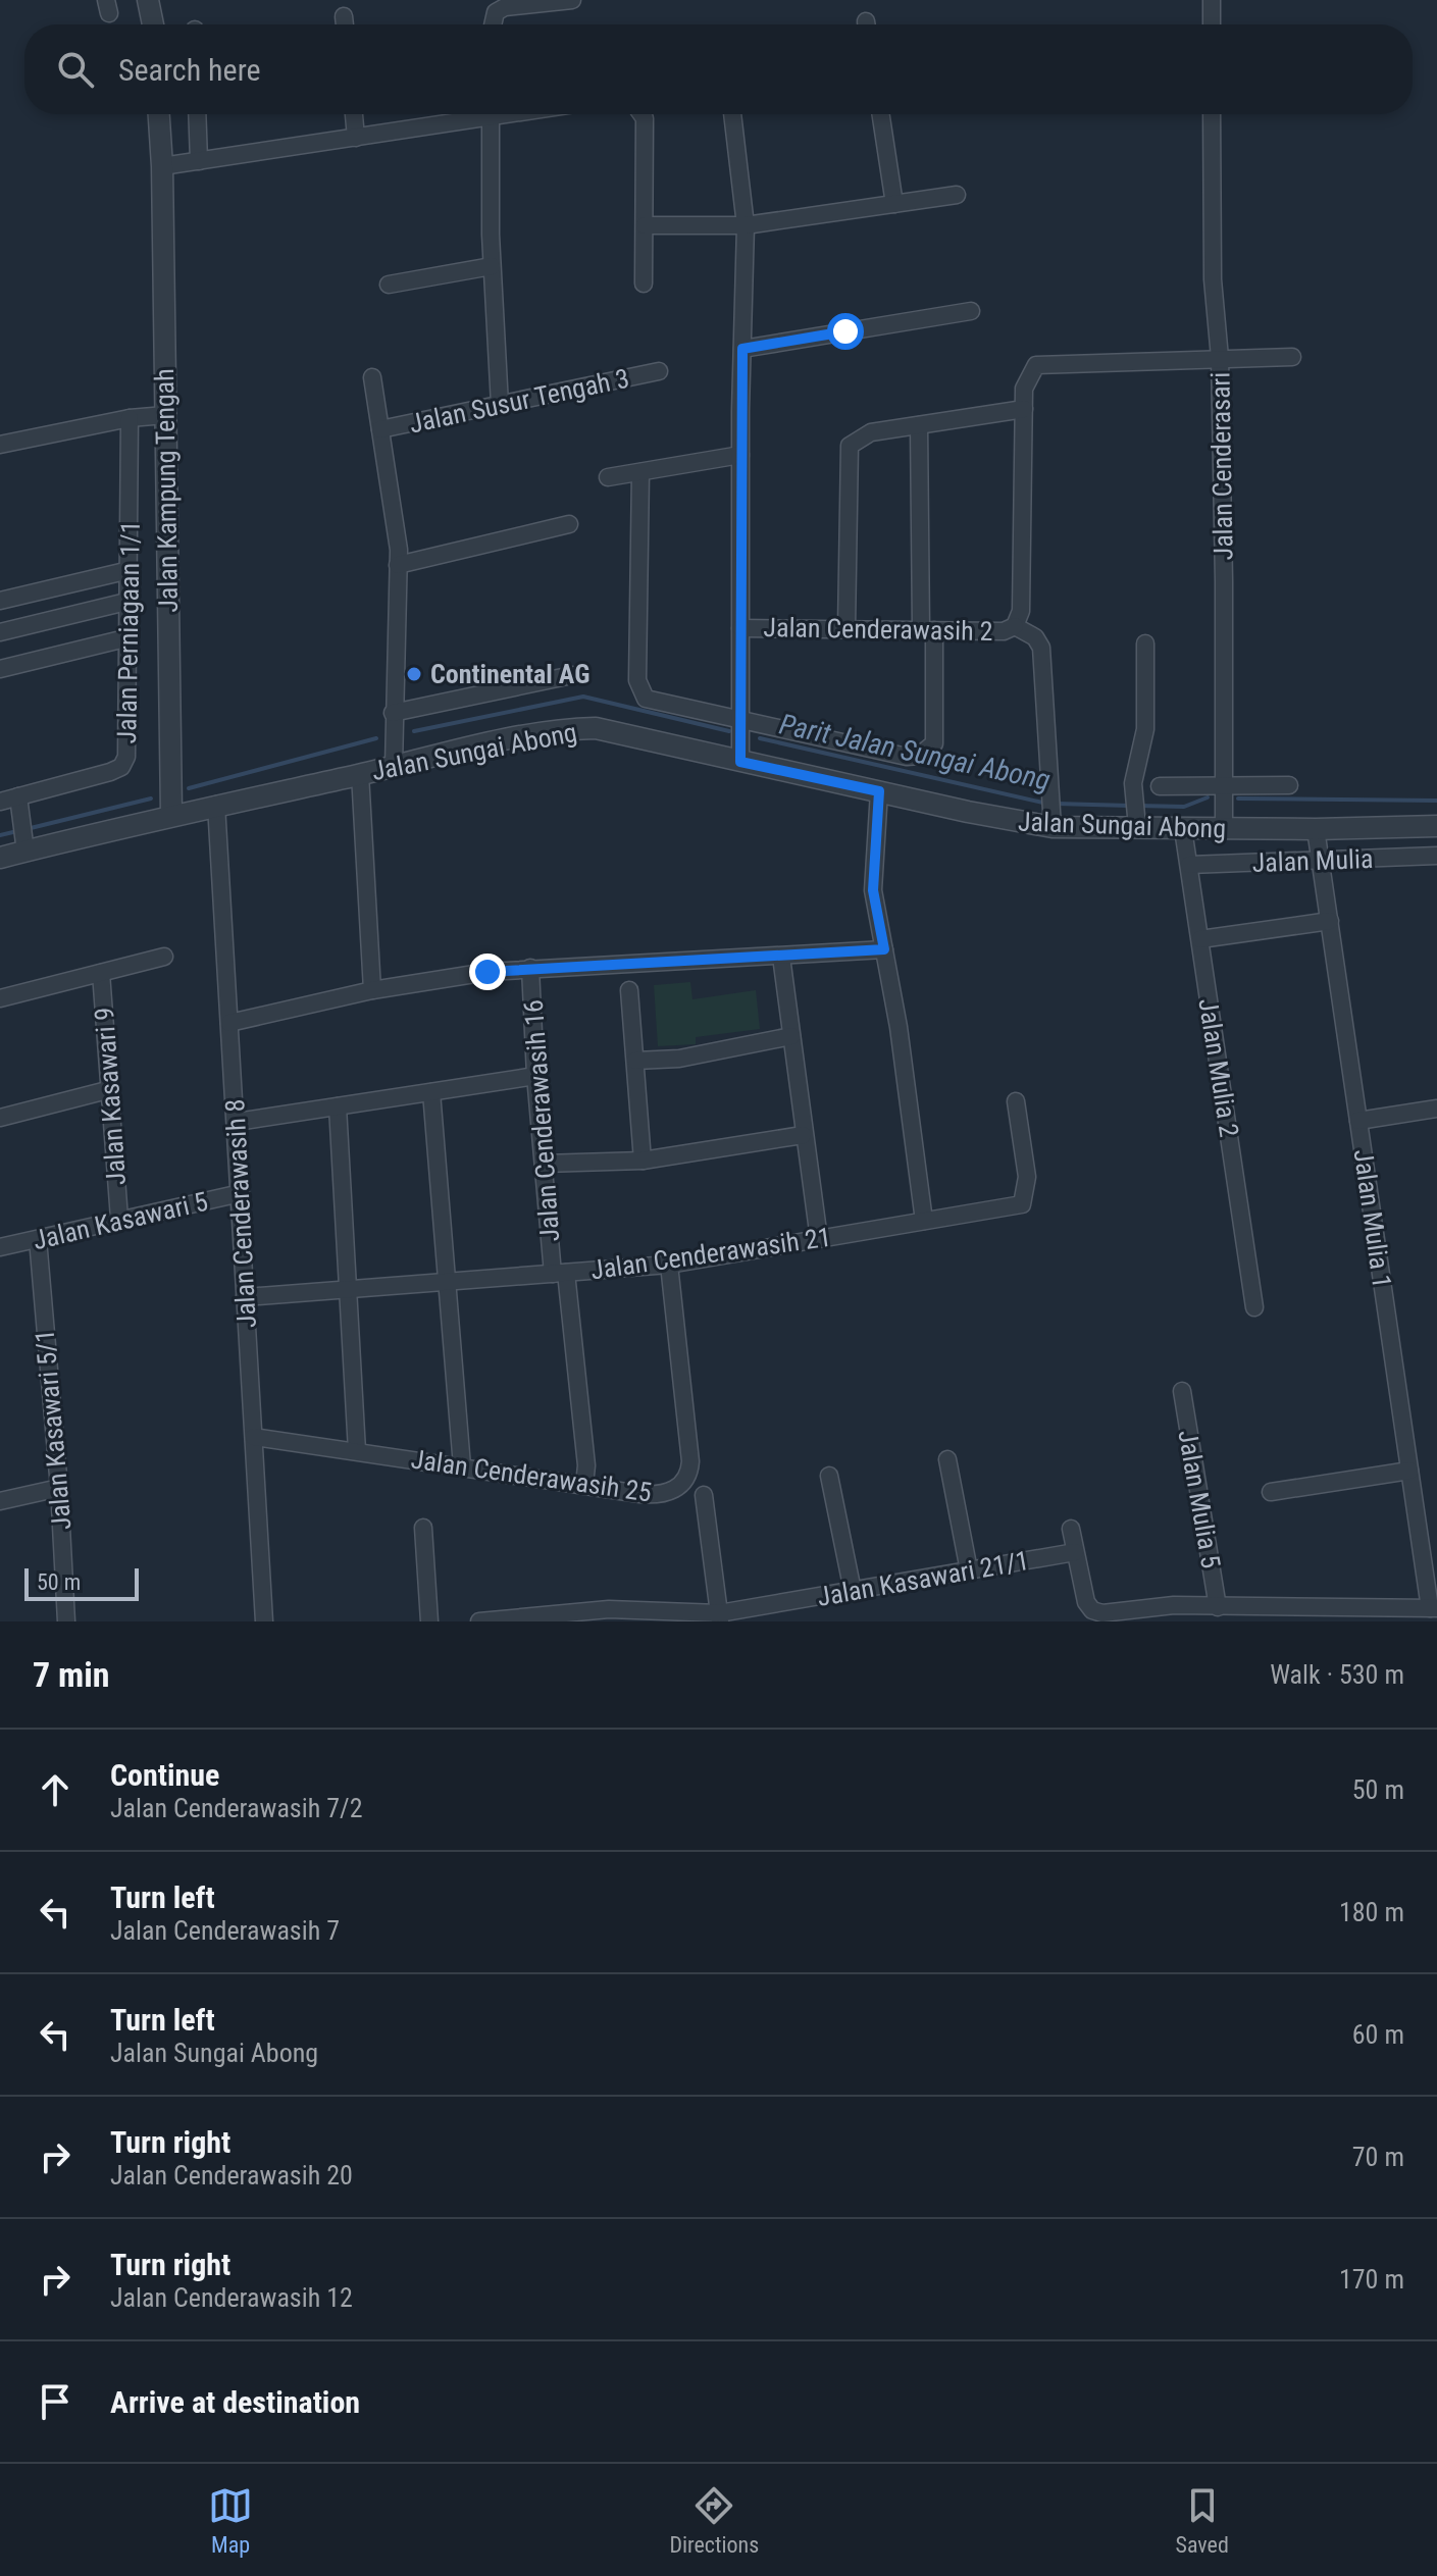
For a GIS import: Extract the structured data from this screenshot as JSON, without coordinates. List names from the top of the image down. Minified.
{"streets":{"street":["Jalan Susur Tengah 3","Jalan Cenderasari","Jalan Kampung Tengah","Jalan Cenderawasih 2","Jalan Perniagaan 1/1","Jalan Sungai Abong","Jalan Mulia","Jalan Mulia 2","Jalan Kasawari 9","Jalan Cenderawasih 16","Jalan Cenderawasih 8","Jalan Mulia 1","Jalan Kasawari 5","Jalan Cenderawasih 21","Jalan Kasawari 5/1","Jalan Cenderawasih 25","Jalan Mulia 5","Jalan Kasawari 21/1"]},"crossings":[["Jalan Cenderasari","Jalan Sungai Abong"],["Jalan Kampung Tengah","Jalan Sungai Abong"],["Jalan Sungai Abong","Jalan Mulia 2"],["Jalan Sungai Abong","Jalan Cenderawasih 8"],["Jalan Sungai Abong","Jalan Mulia 1"],["Jalan Mulia","Jalan Mulia 2"],["Jalan Mulia","Jalan Mulia 1"],["Jalan Kasawari 9","Jalan Kasawari 5"],["Jalan Cenderawasih 16","Jalan Cenderawasih 21"],["Jalan Cenderawasih 16","Jalan Cenderawasih 25"],["Jalan Cenderawasih 8","Jalan Kasawari 5"],["Jalan Cenderawasih 8","Jalan Cenderawasih 21"],["Jalan Cenderawasih 8","Jalan Cenderawasih 25"],["Jalan Kasawari 5","Jalan Kasawari 5/1"],["Jalan Cenderawasih 21","Jalan Cenderawasih 25"]],"water":["Parit Jalan Sungai Abong"],"places":["Continental AG"],"scale_bar":"50 m","page":{"search":"Search here","scale":"50 m","heading":["7 min","Walk · 530 m"],"list":[["Continue","Jalan Cenderawasih 7/2","50 m"],["Turn left","Jalan Cenderawasih 7","180 m"],["Turn left","Jalan Sungai Abong","60 m"],["Turn right","Jalan Cenderawasih 20","70 m"],["Turn right","Jalan Cenderawasih 12","170 m"],"Arrive at destination"],"nav":["Map","Directions","Saved"]}}
